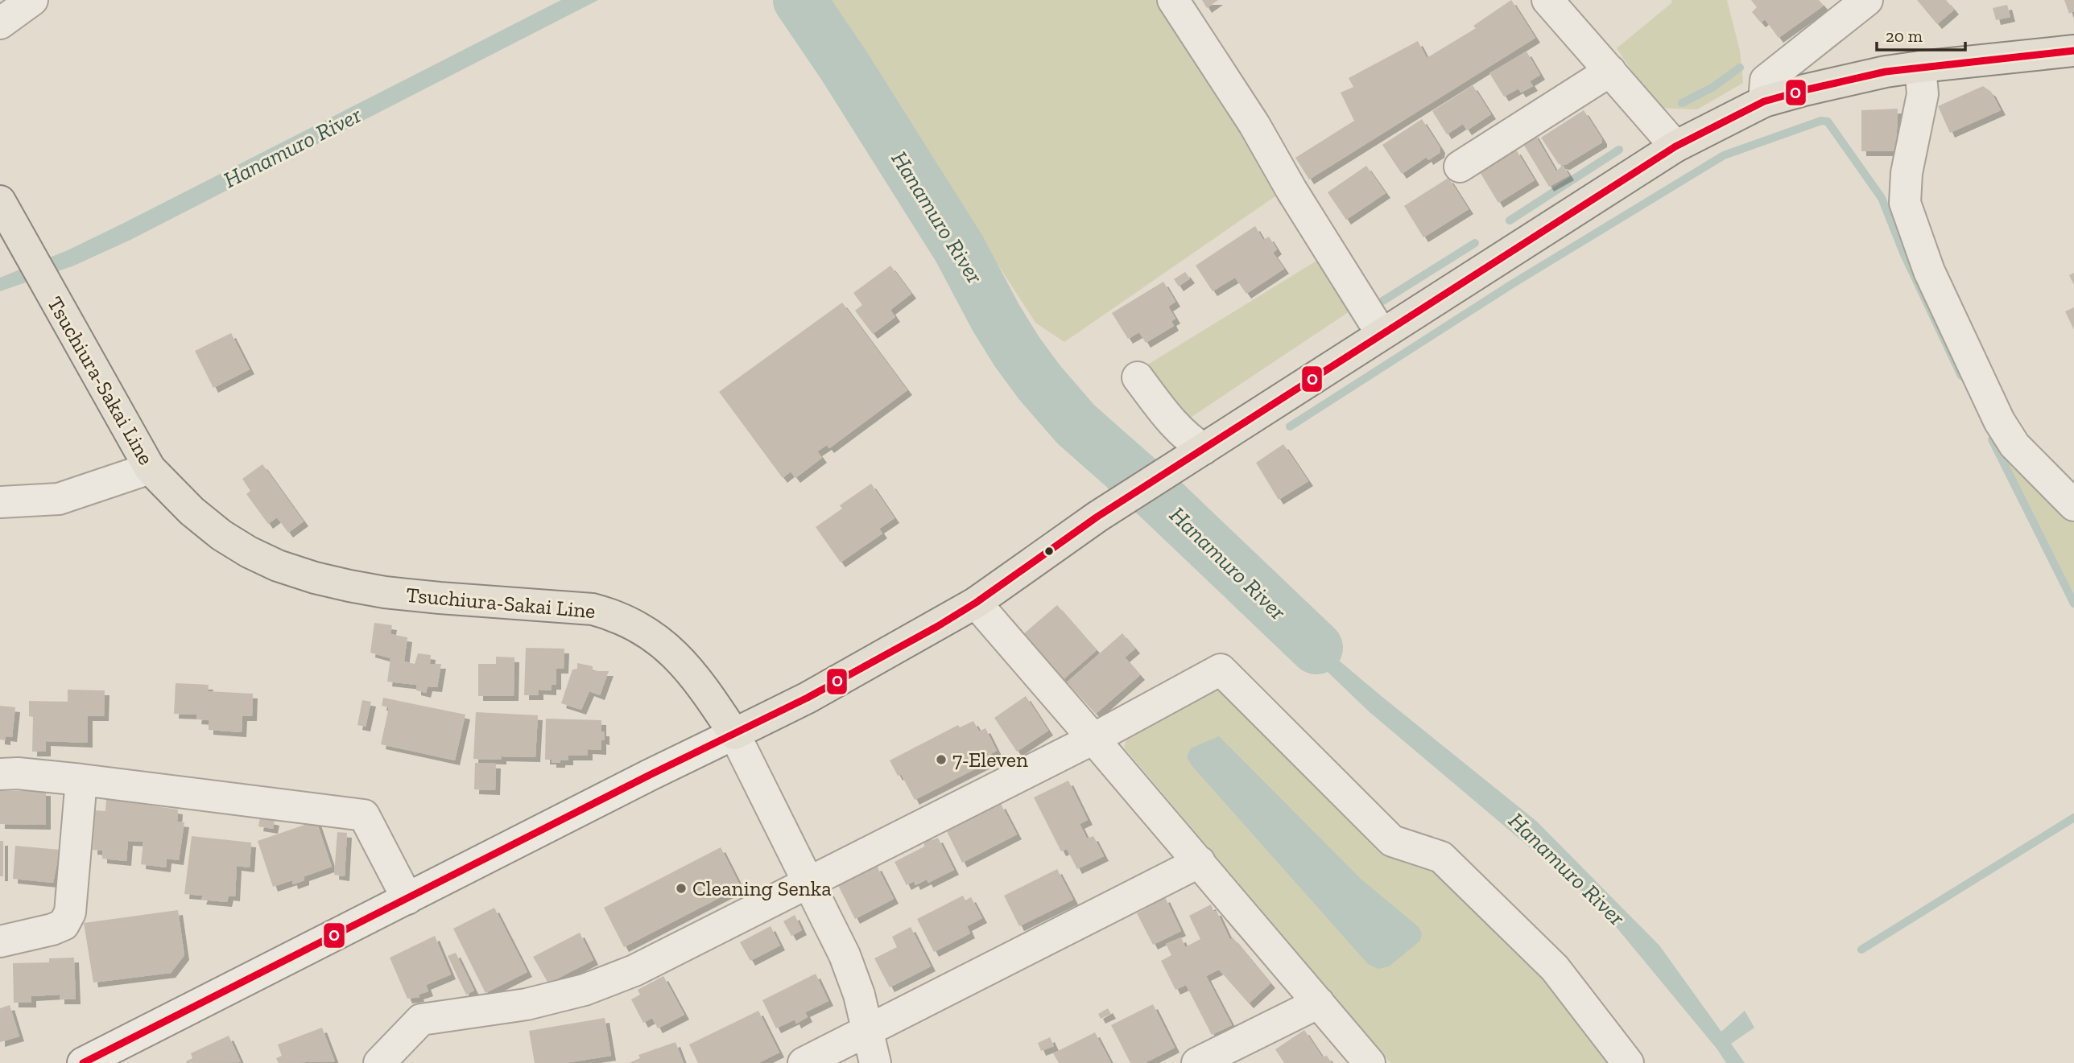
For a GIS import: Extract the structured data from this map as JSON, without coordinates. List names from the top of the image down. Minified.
{"streets":{"main road":["Tsuchiura-Sakai Line"]},"water":["Hanamuro River"],"places":["7-Eleven","Cleaning Senka"],"lines":["transit line O"],"scale_bar":"20 m"}
